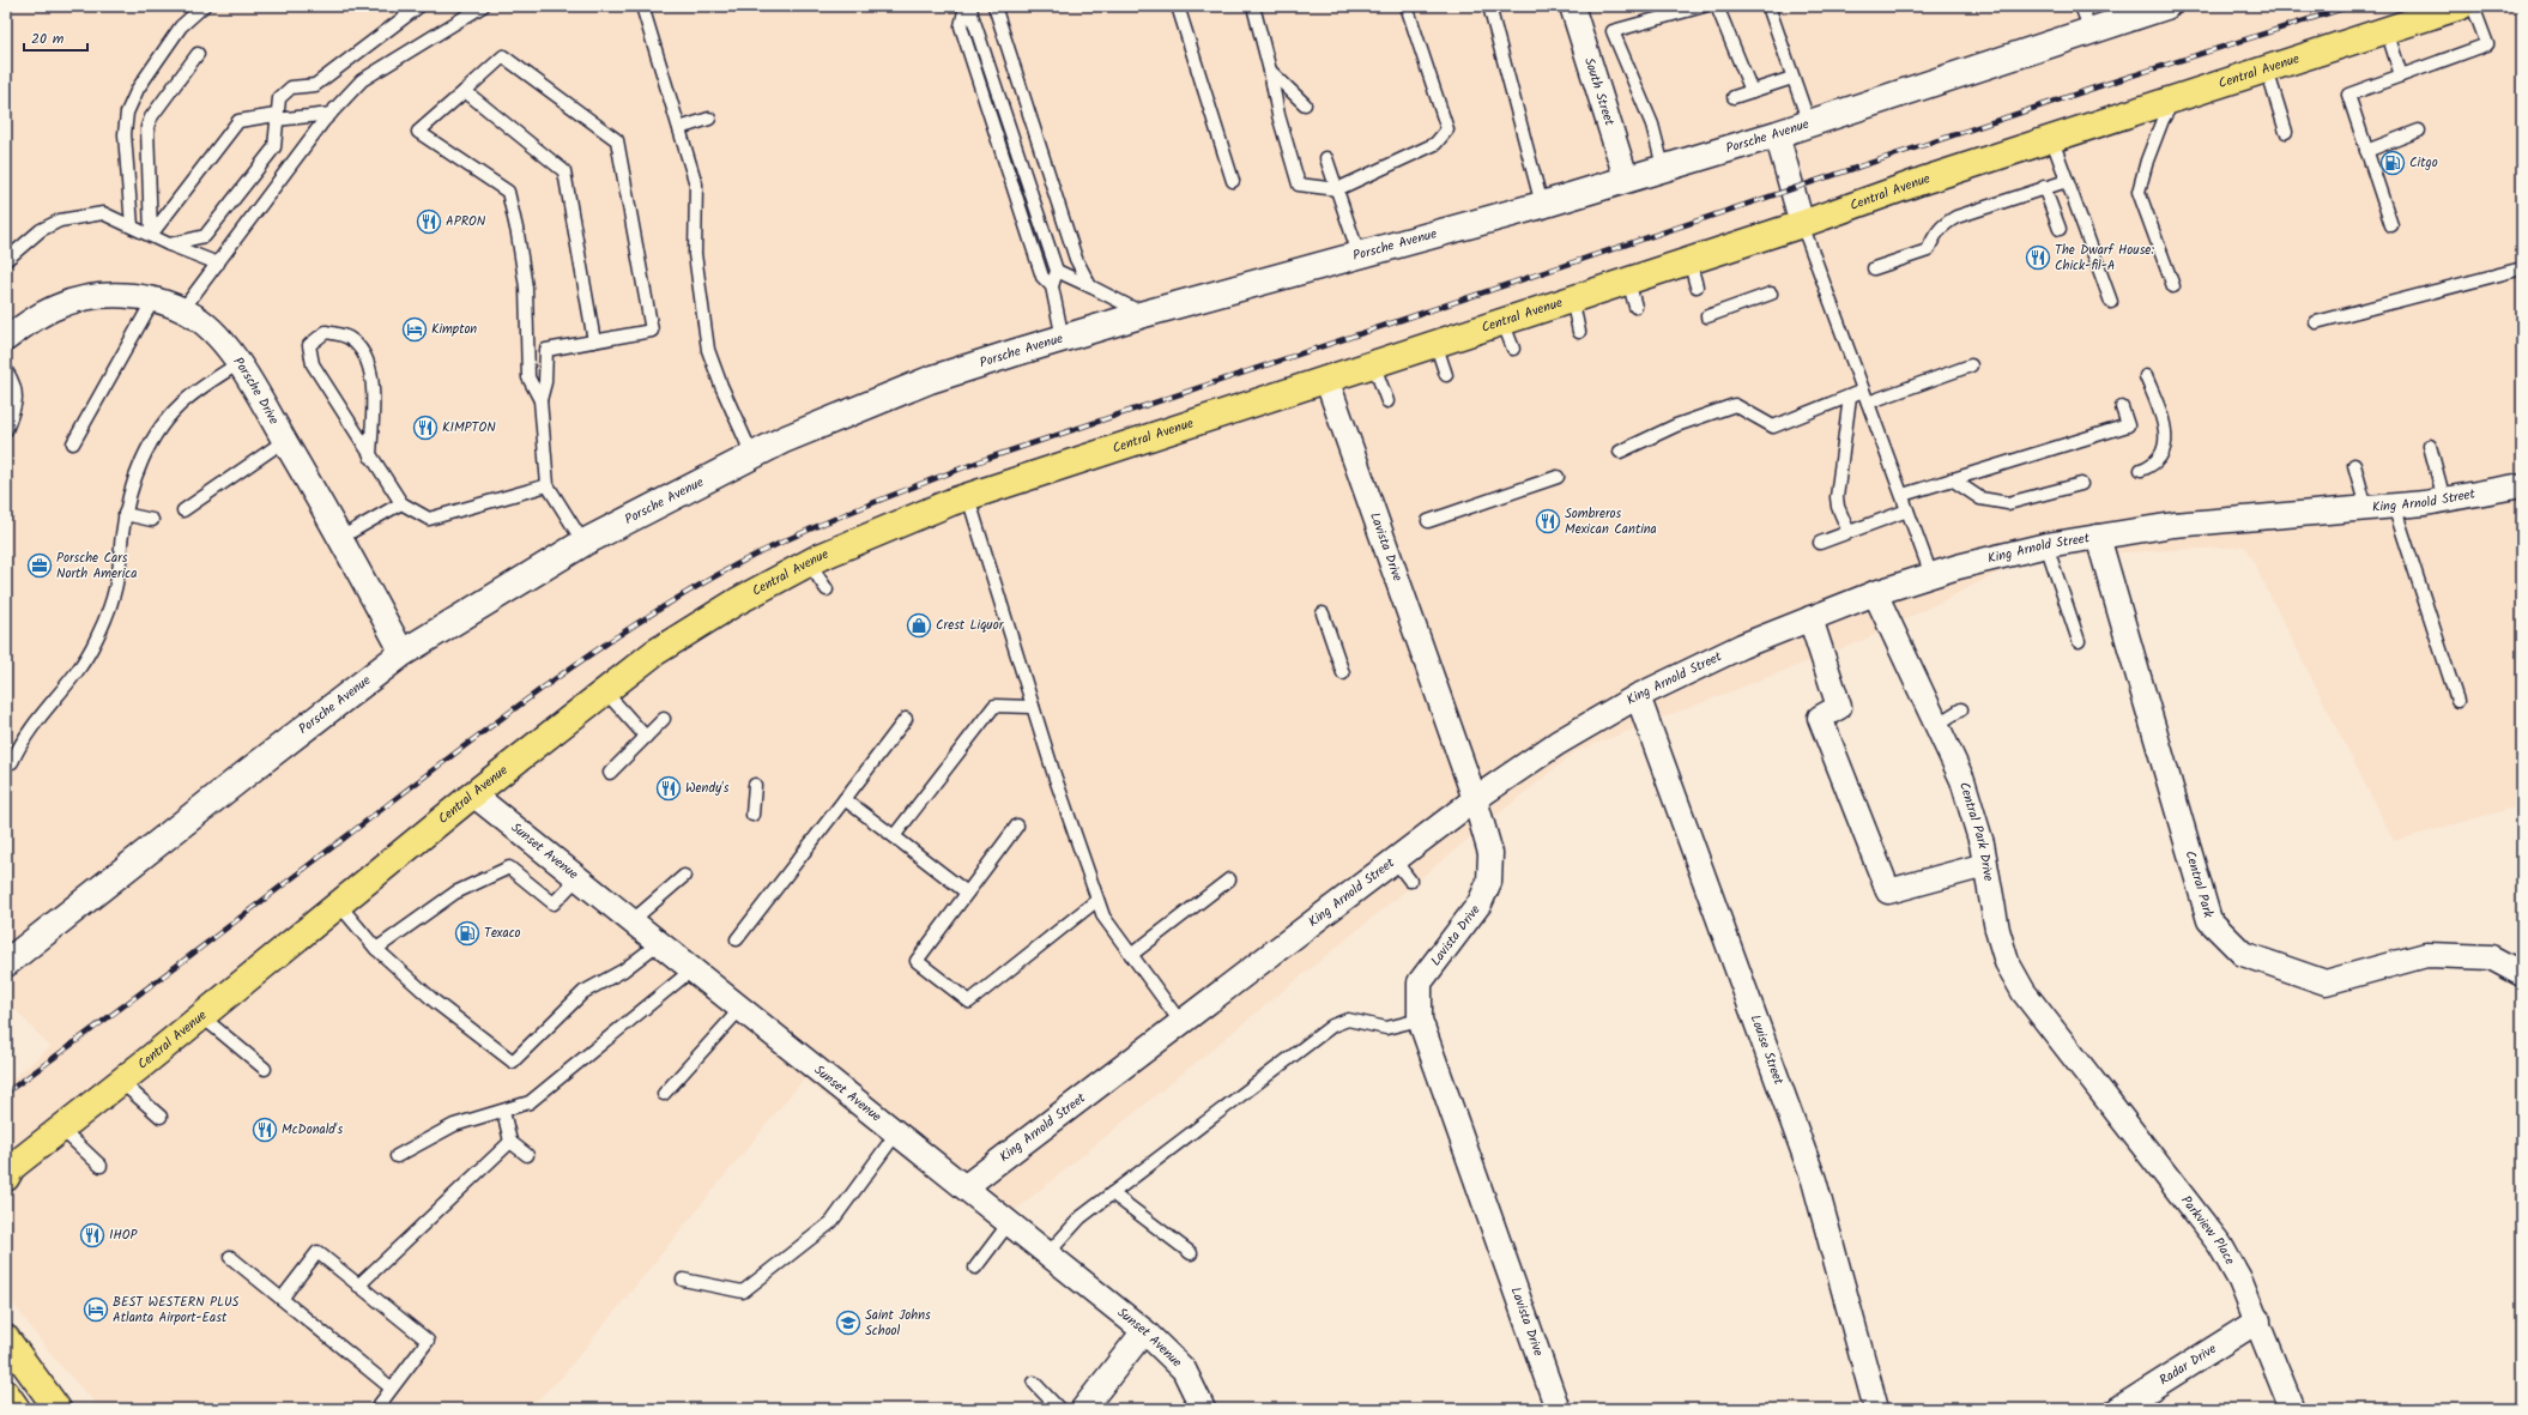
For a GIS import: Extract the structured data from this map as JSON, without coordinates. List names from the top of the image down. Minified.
{"streets":{"main road":["Central Avenue"],"street":["South Street","Porsche Avenue","Porsche Drive","King Arnold Street","Lavista Drive","Central Park Drive","Sunset Avenue","Central Park","Louise Street","Parkview Place","Radar Drive"]},"crossings":[["Central Avenue","Lavista Drive"],["Central Avenue","Sunset Avenue"],["South Street","Porsche Avenue"],["Porsche Avenue","Porsche Drive"],["King Arnold Street","Lavista Drive"],["King Arnold Street","Central Park Drive"],["King Arnold Street","Sunset Avenue"],["King Arnold Street","Central Park"],["King Arnold Street","Louise Street"],["Central Park Drive","Parkview Place"],["Parkview Place","Radar Drive"]],"places":{"fuel station":["Citgo","Texaco"],"restaurant":["APRON","The Dwarf House: Chick-fil-A","KIMPTON","Sombreros Mexican Cantina","Wendy's","McDonald's","IHOP"],"hotel":["Kimpton","BEST WESTERN PLUS Atlanta Airport-East"],"office":["Porsche Cars North America"],"shop":["Crest Liquor"],"school or university":["Saint Johns School"]},"scale_bar":"20 m"}
